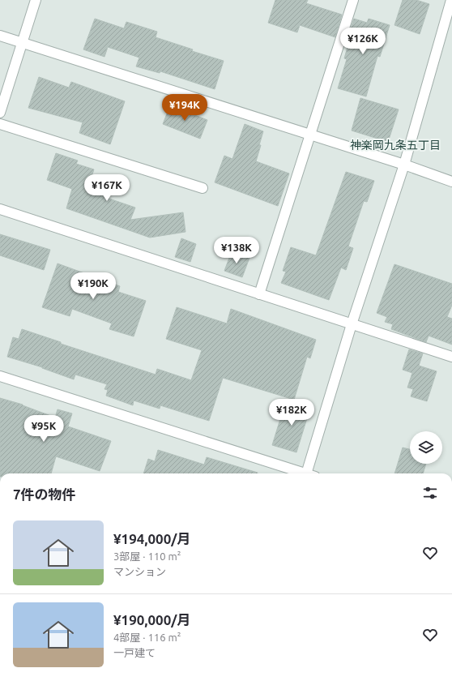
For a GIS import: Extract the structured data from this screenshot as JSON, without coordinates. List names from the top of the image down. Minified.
{"districts":["神楽岡九条五丁目"],"page":{"price":["¥126K","¥194K","¥167K","¥138K","¥190K","¥182K","¥95K"],"heading":"7件の物件","list":[{"name":"¥194,000/月","note":"3部屋 · 110 m² · マンション"},{"name":"¥190,000/月","note":"4部屋 · 116 m² · 一戸建て"}]}}
